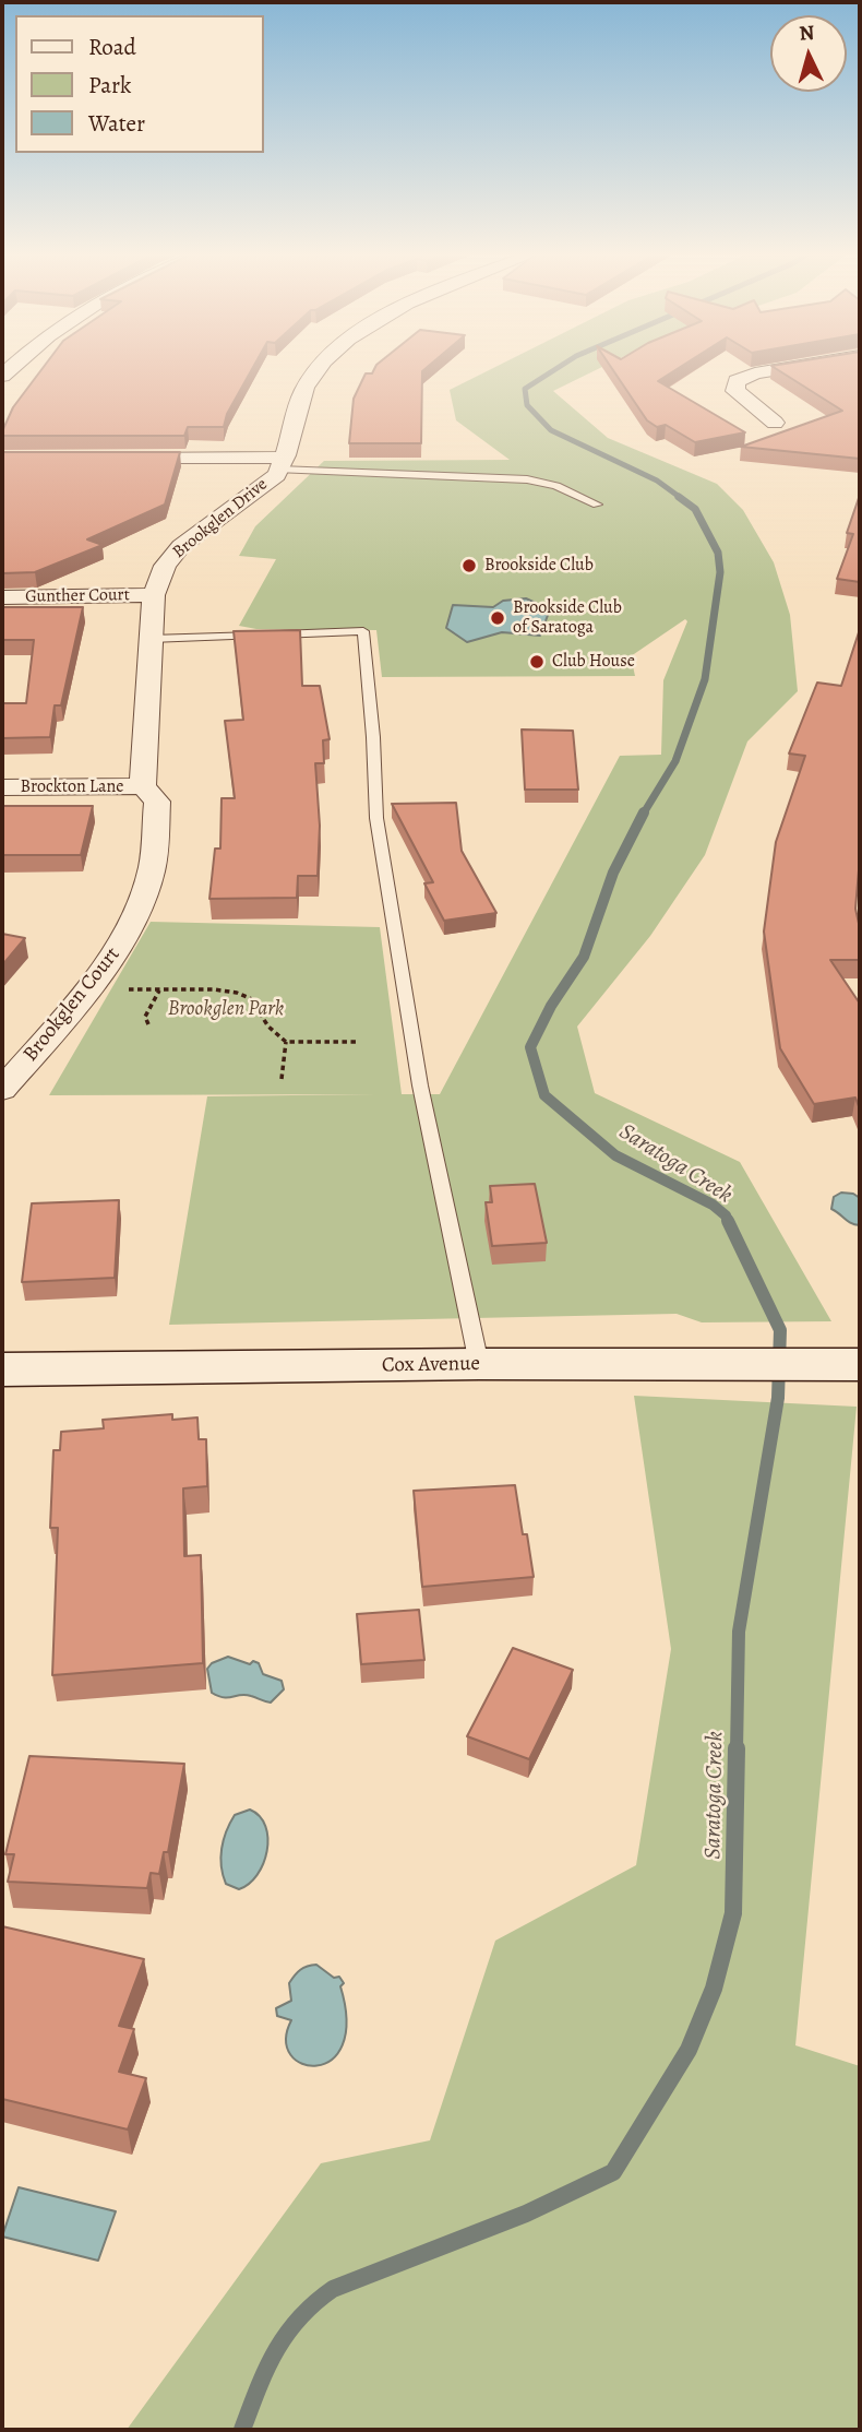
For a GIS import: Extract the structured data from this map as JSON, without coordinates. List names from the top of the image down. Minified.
{"streets":{"main road":["Cox Avenue"],"street":["Brookglen Drive","Gunther Court","Brockton Lane","Brookglen Court"]},"crossings":[["Brookglen Drive","Gunther Court"],["Brookglen Drive","Brockton Lane"],["Brookglen Drive","Brookglen Court"],["Brockton Lane","Brookglen Court"]],"water":["Saratoga Creek"],"parks":["Brookglen Park"],"places":["Brookside Club","Brookside Club of Saratoga","Club House"],"legend":["Road","Park","Water"],"north":"top"}
